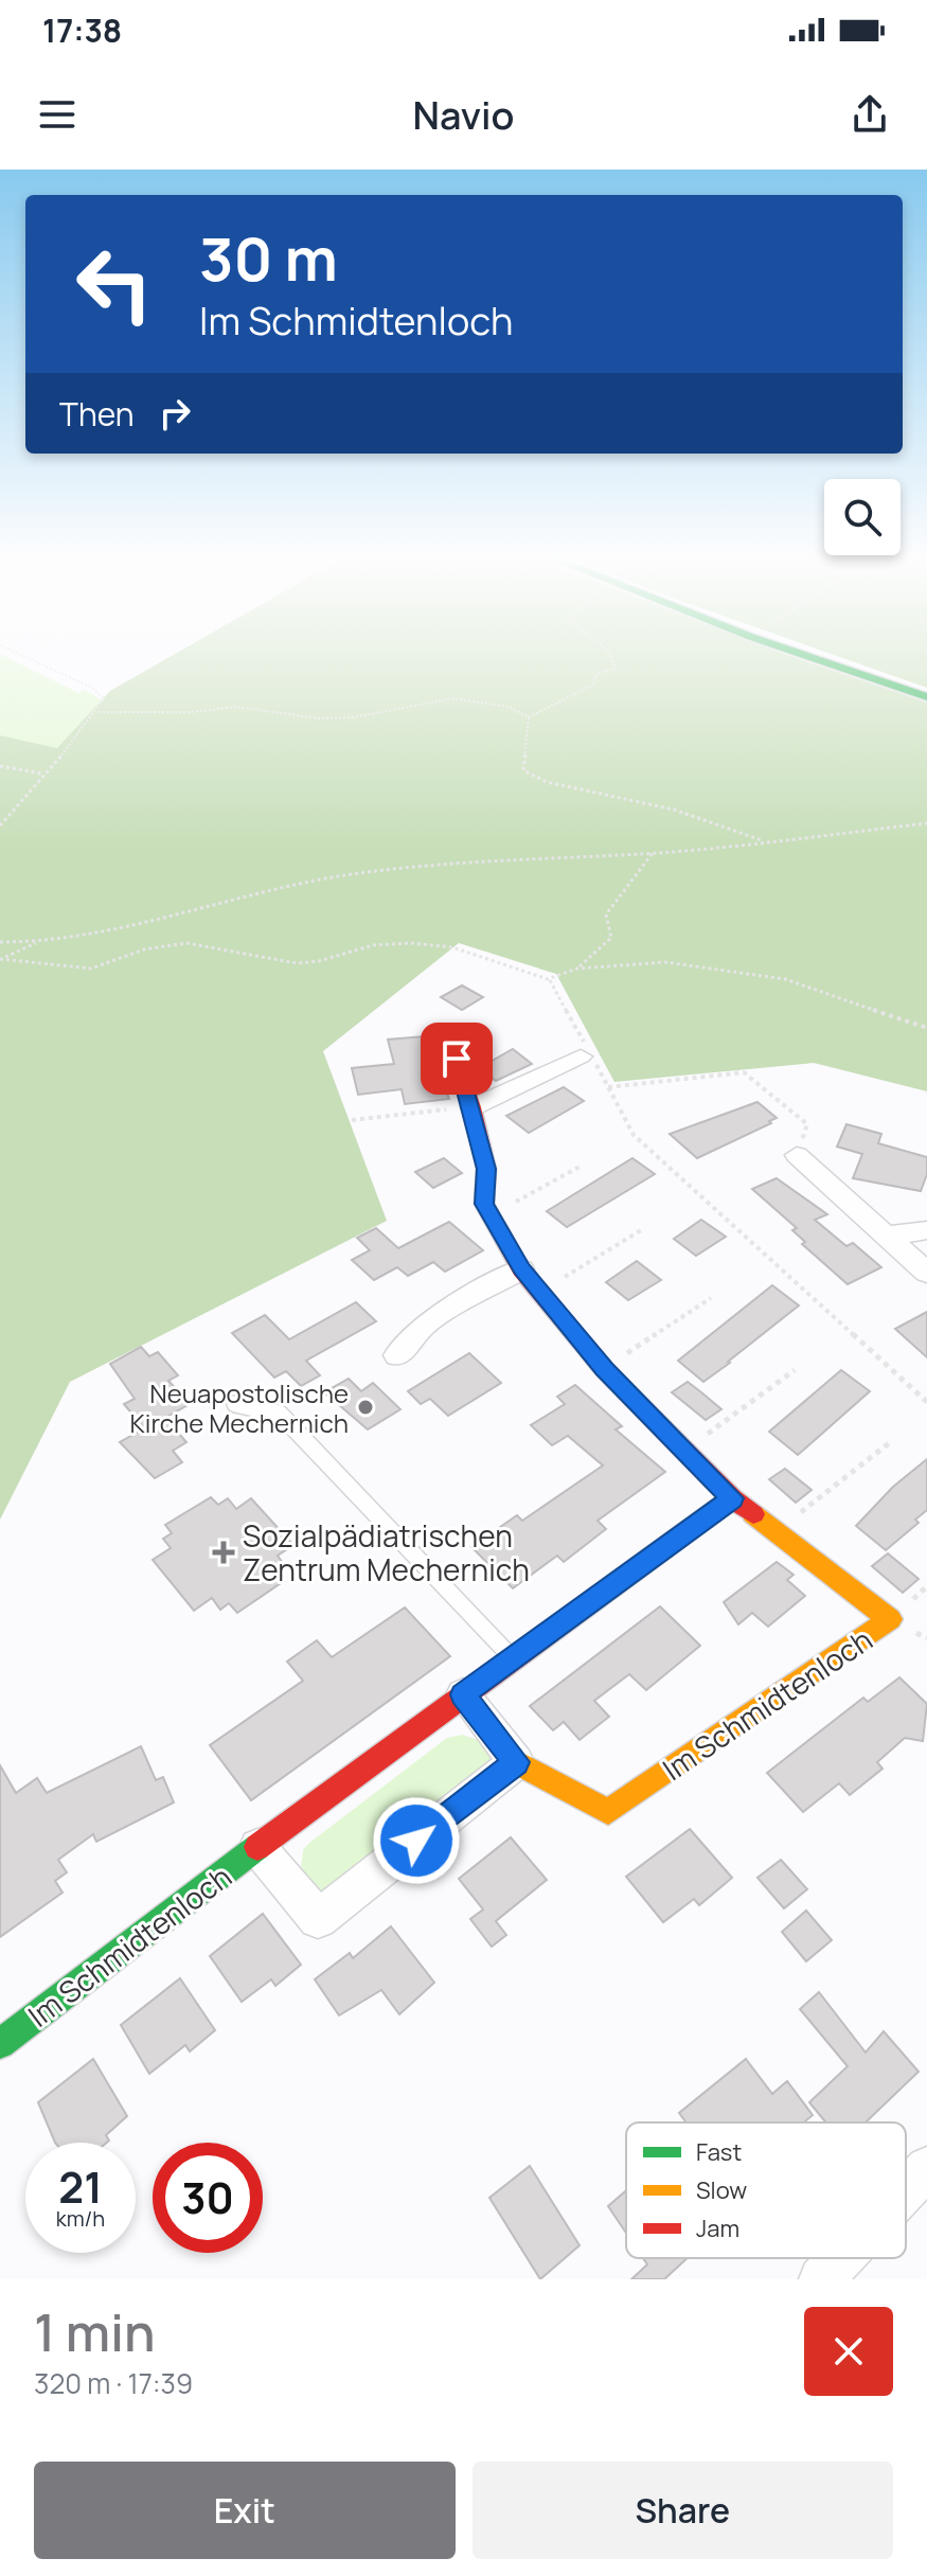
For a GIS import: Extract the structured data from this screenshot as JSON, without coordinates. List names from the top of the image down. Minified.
{"streets":{"street":["Im Schmidtenloch"]},"places":{"other":["Neuapostolische Kirche Mechernich"],"health":["Sozialpädiatrischen Zentrum Mechernich"]},"legend":["Fast","Slow","Jam"],"page":{"status":"17:38","header":"Navio","turn":["30 m","Im Schmidtenloch"],"then":"Then","speed":"21 km/h","limit":"30","heading":["1 min","320 m · 17:39"],"buttons":["Exit","Share"]}}
